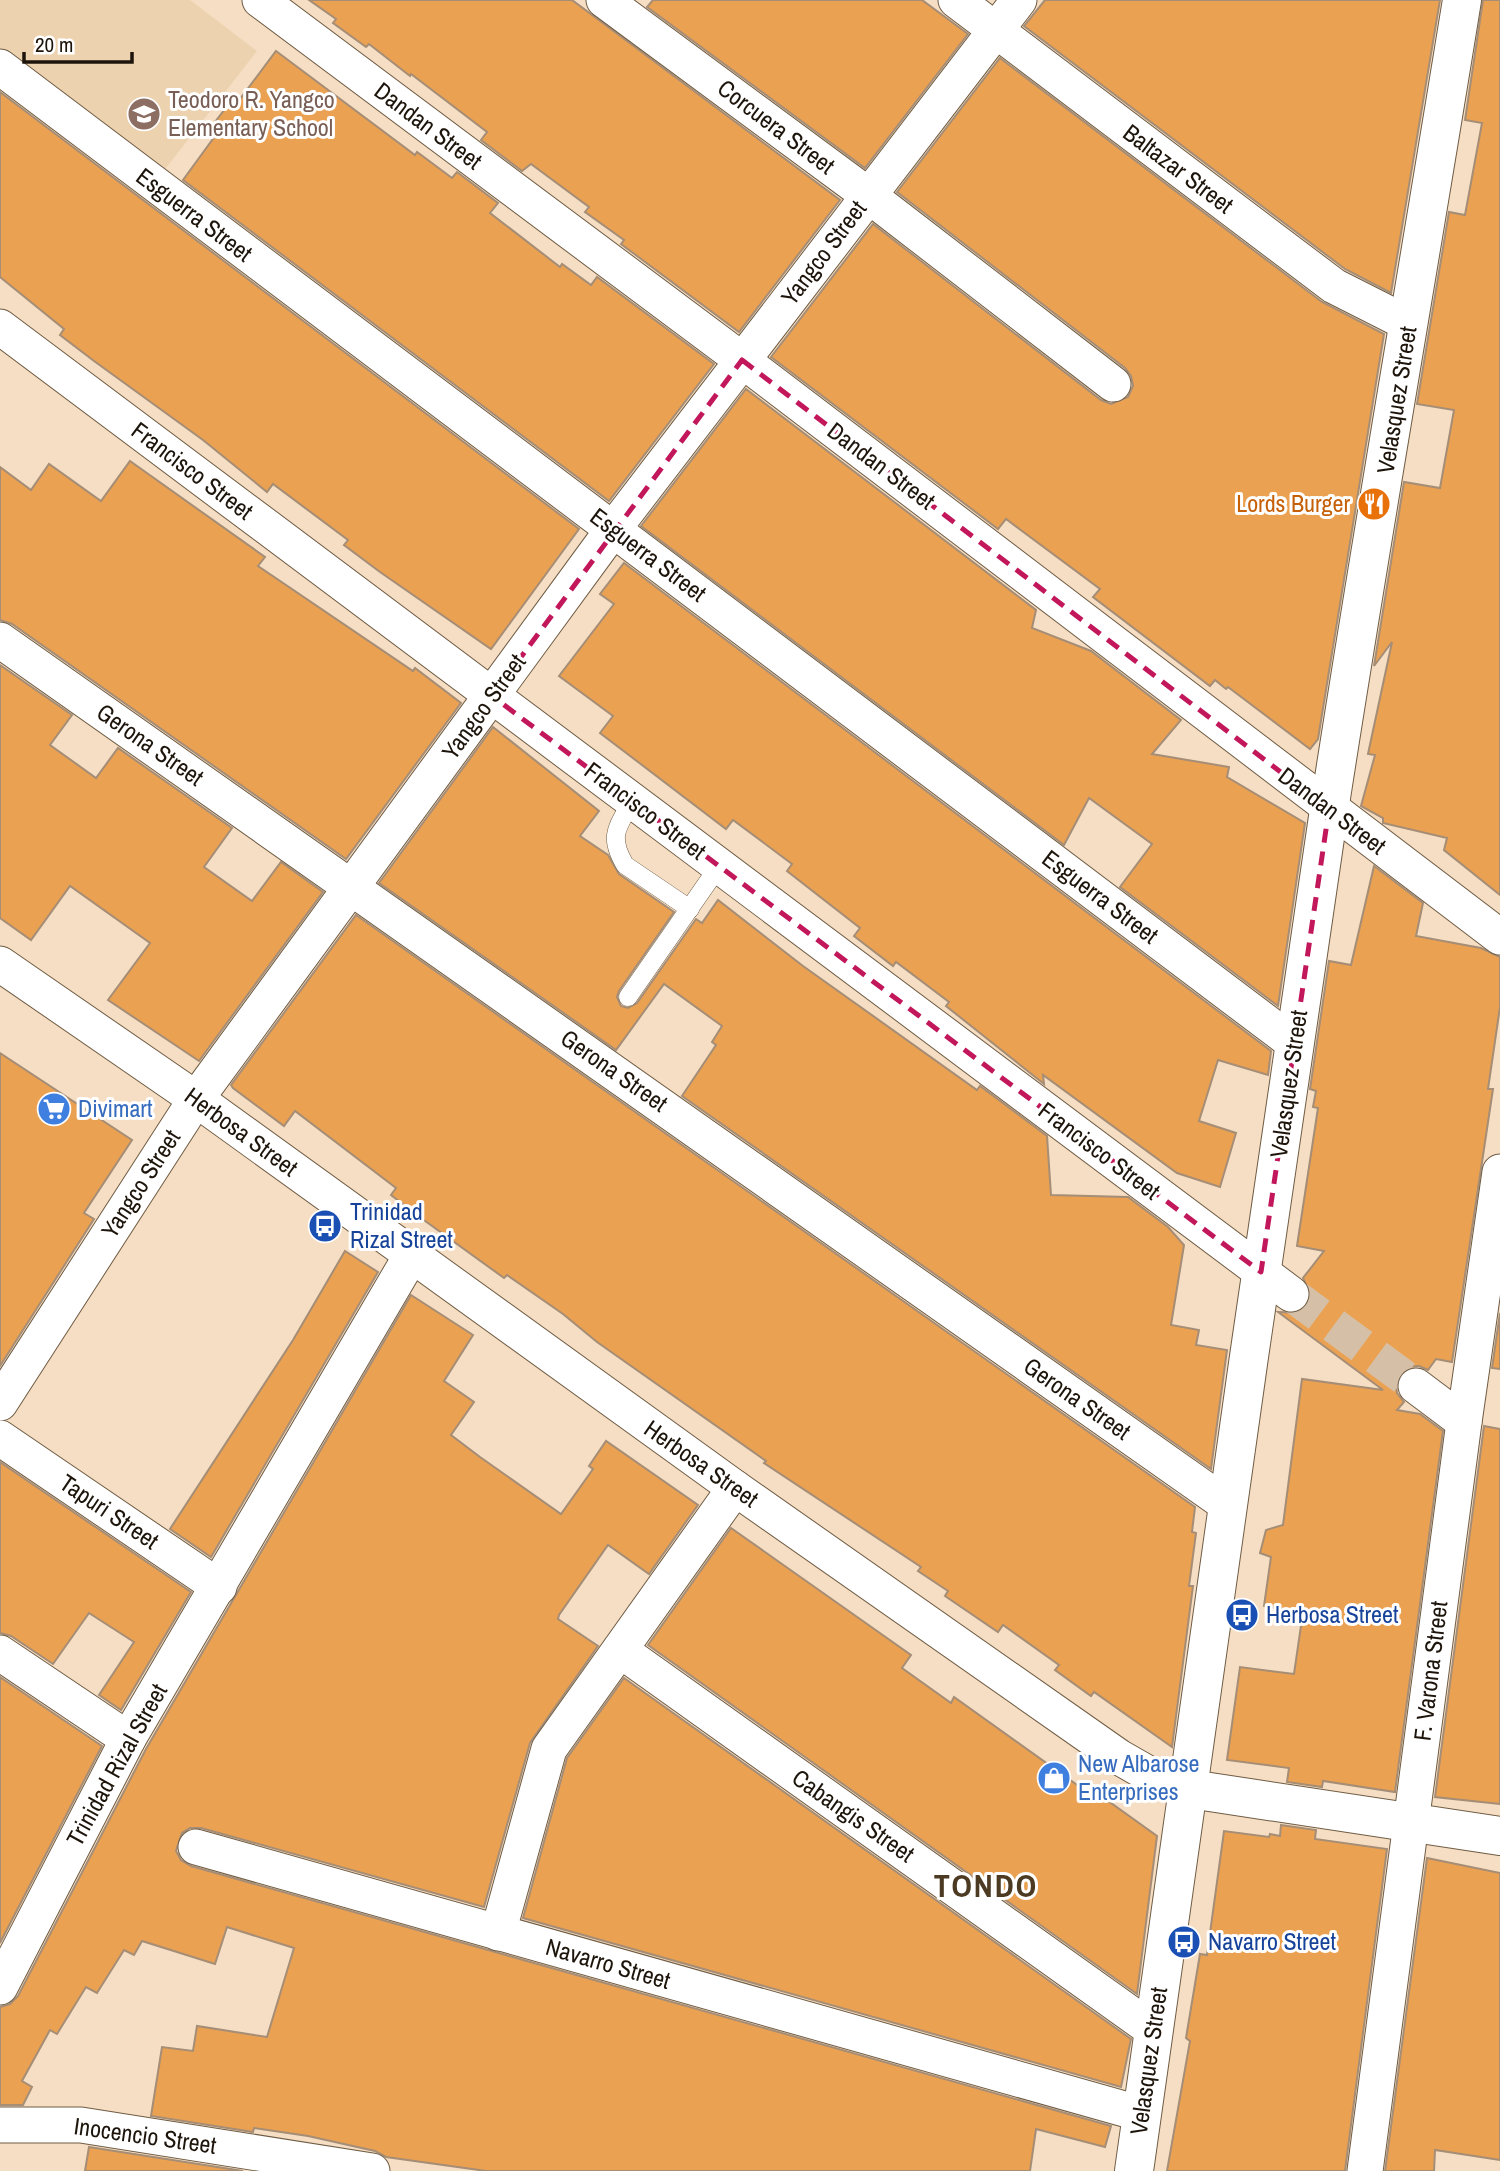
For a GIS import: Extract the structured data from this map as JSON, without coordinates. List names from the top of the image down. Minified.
{"streets":{"street":["Dandan Street","Corcuera Street","Baltazar Street","Esguerra Street","Yangco Street","Velasquez Street","Francisco Street","Gerona Street","Herbosa Street","Tapuri Street","F. Varona Street","Trinidad Rizal Street","Cabangis Street","Navarro Street","Inocencio Street"]},"crossings":[["Dandan Street","Yangco Street"],["Dandan Street","Velasquez Street"],["Corcuera Street","Yangco Street"],["Baltazar Street","Yangco Street"],["Baltazar Street","Velasquez Street"],["Esguerra Street","Yangco Street"],["Esguerra Street","Velasquez Street"],["Yangco Street","Francisco Street"],["Yangco Street","Gerona Street"],["Yangco Street","Herbosa Street"],["Velasquez Street","Francisco Street"],["Velasquez Street","Gerona Street"],["Velasquez Street","Herbosa Street"],["Velasquez Street","Cabangis Street"],["Velasquez Street","Navarro Street"],["Herbosa Street","F. Varona Street"],["Herbosa Street","Trinidad Rizal Street"],["Tapuri Street","Trinidad Rizal Street"]],"districts":["TONDO"],"places":{"school or university":["Teodoro R. Yangco Elementary School"],"restaurant":["Lords Burger"],"supermarket":["Divimart"],"bus stop":["Trinidad Rizal Street","Herbosa Street","Navarro Street"],"shop":["New Albarose Enterprises"]},"scale_bar":"20 m"}
